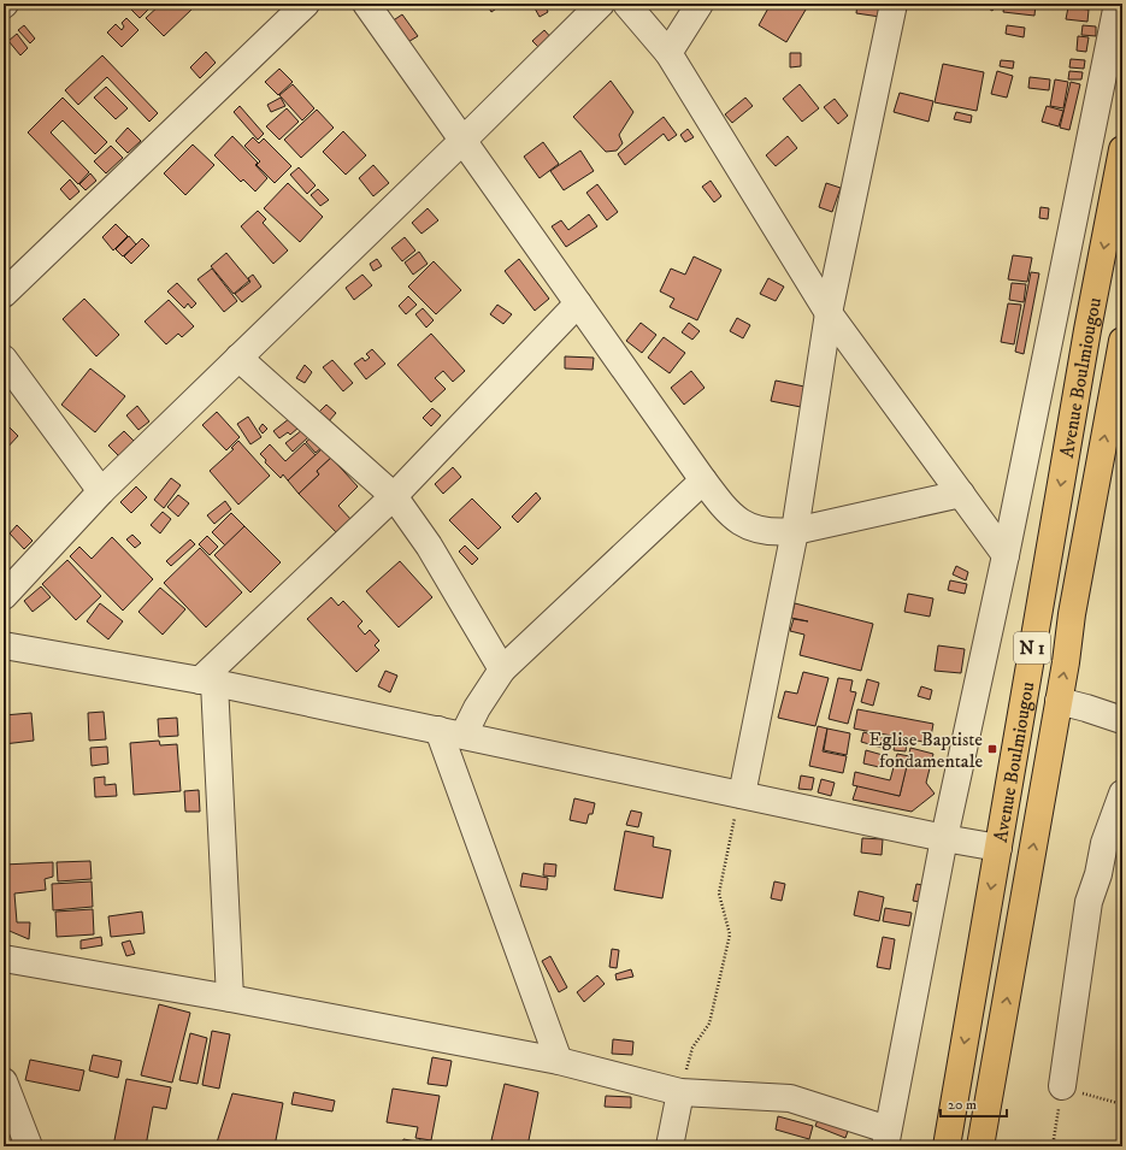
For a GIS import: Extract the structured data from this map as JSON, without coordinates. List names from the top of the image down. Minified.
{"streets":{"highway":["Avenue Boulmiougou","N 1"]},"places":{"transit":["Eglise Baptiste fondamentale"]},"scale_bar":"20 m"}
